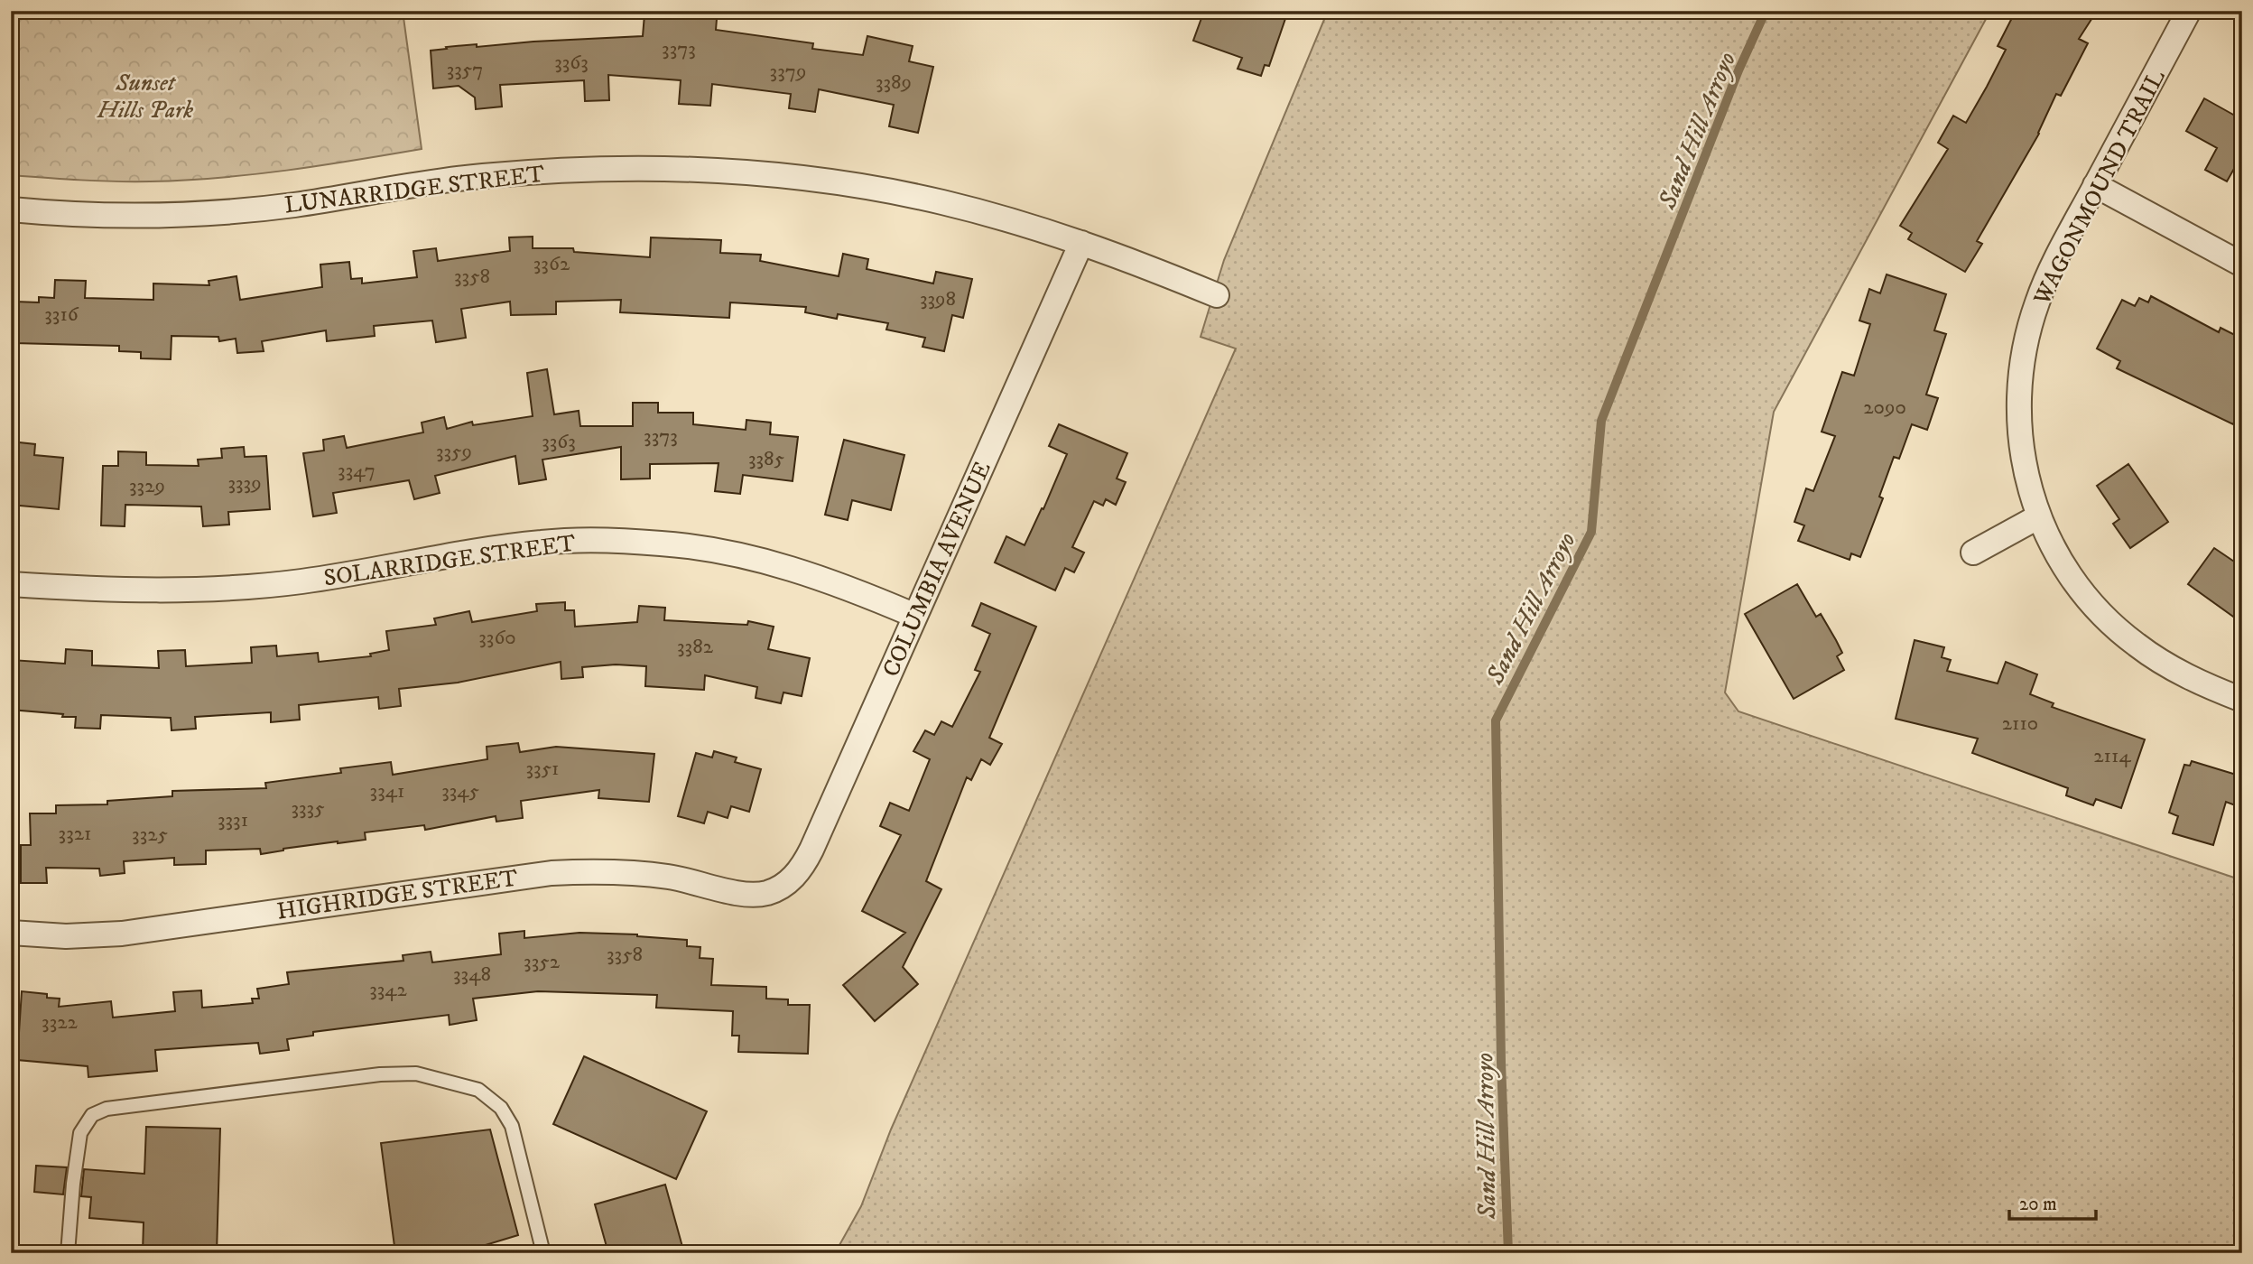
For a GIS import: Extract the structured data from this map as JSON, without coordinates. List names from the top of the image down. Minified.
{"streets":{"street":["WAGONMOUND TRAIL","LUNARRIDGE STREET","SOLARRIDGE STREET","COLUMBIA AVENUE","HIGHRIDGE STREET"]},"crossings":[["LUNARRIDGE STREET","COLUMBIA AVENUE"],["SOLARRIDGE STREET","COLUMBIA AVENUE"],["COLUMBIA AVENUE","HIGHRIDGE STREET"]],"water":["Sand Hill Arroyo"],"parks":["Sunset Hills Park"],"house_numbers":["3373","3363","3357","3379","3389","3362","3358","3398","3316","2090","3373","3363","3359","3385","3347","3339","3329","3360","3382","2110","2114","3351","3341","3345","3335","3331","3321","3325","3358","3352","3348","3342","3322"],"scale_bar":"20 m"}
